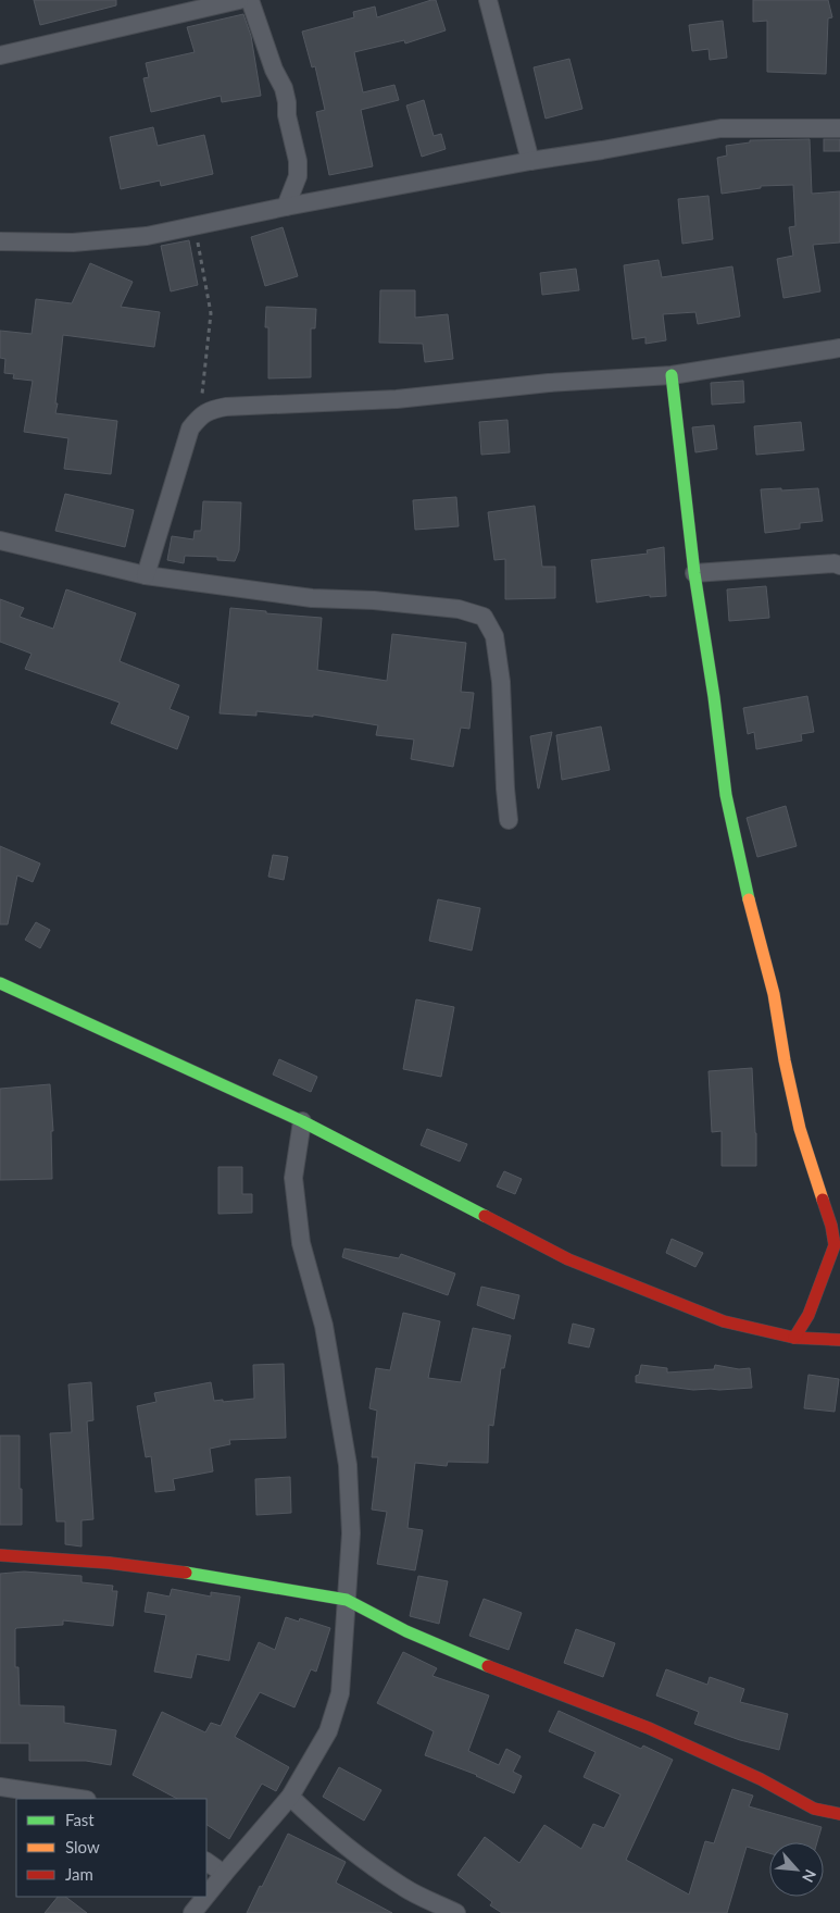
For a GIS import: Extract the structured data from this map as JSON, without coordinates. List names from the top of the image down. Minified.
{"legend":["Fast","Slow","Jam"],"north":"bottom right"}
